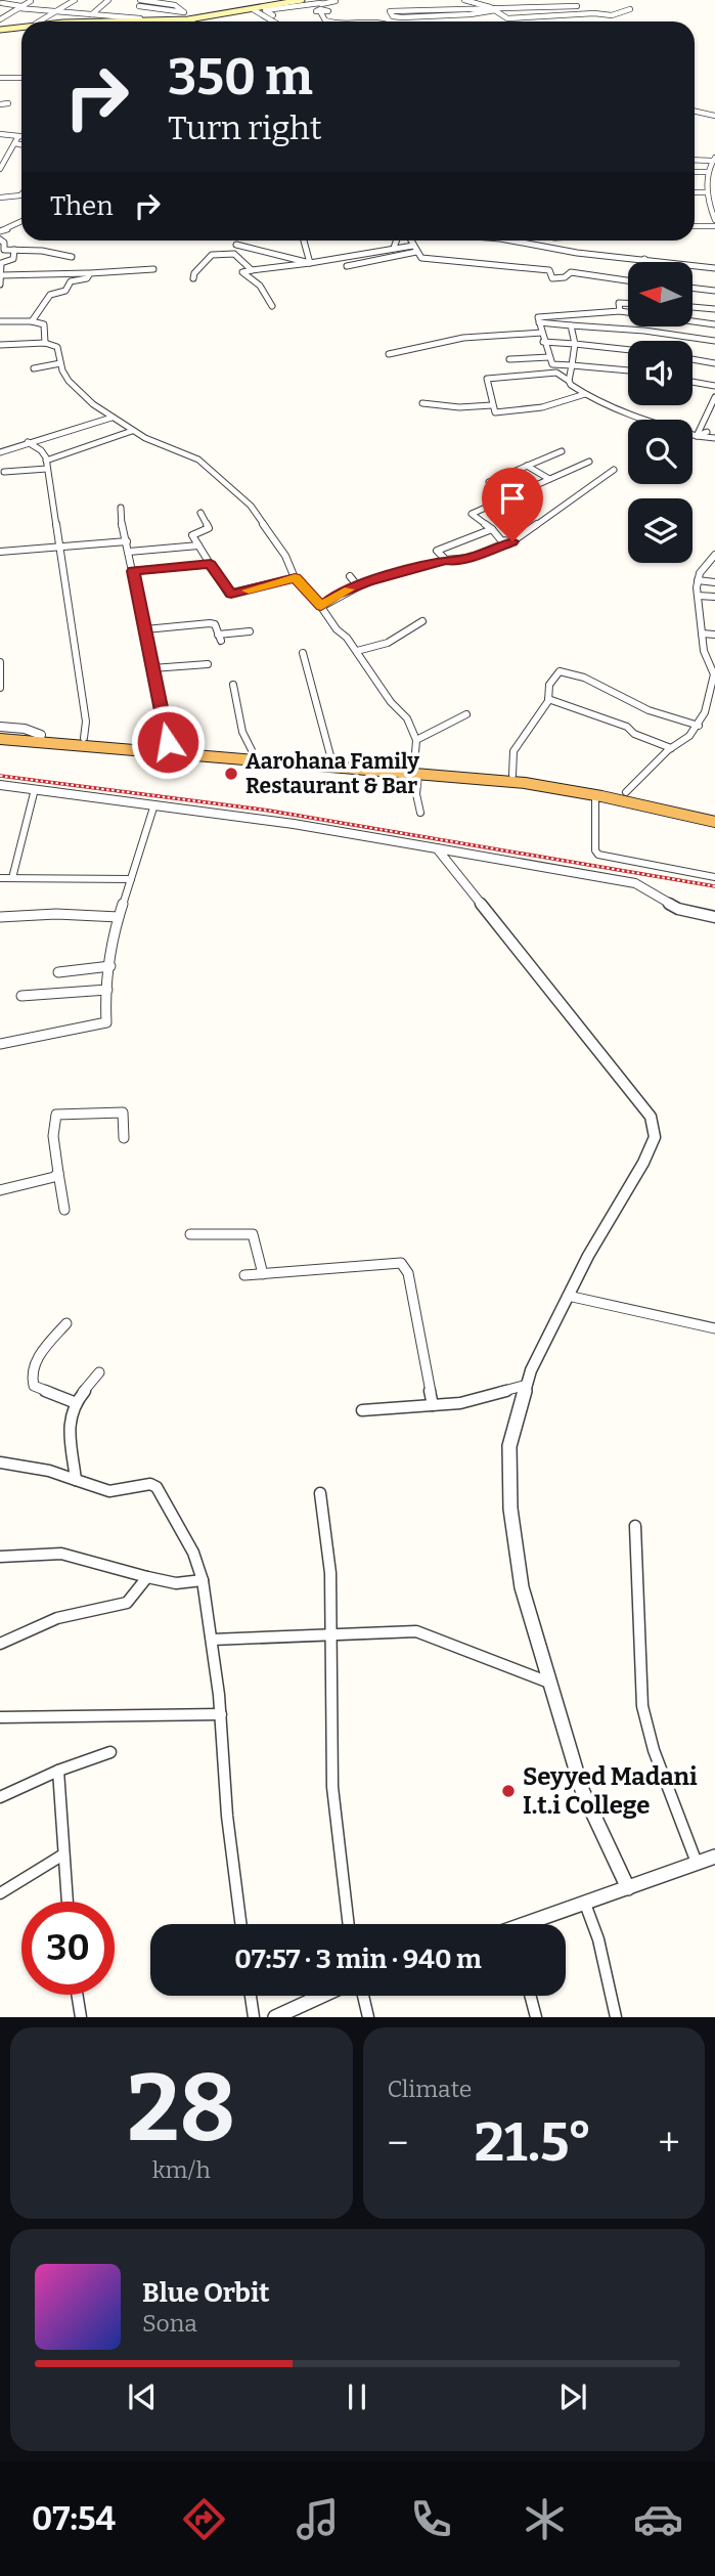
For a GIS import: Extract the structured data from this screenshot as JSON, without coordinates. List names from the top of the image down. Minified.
{"places":["Aarohana Family Restaurant & Bar","Seyyed Madani I.t.i College"],"north":"left","page":{"turn":["350 m","Turn right"],"then":"Then","limit":"30","trip":"07:57 · 3 min · 940 m","tile":[["28","km/h"],"Climate"],"heat":["−","21.5°","+"],"song":["Blue Orbit","Sona"],"tabs":"07:54"}}
